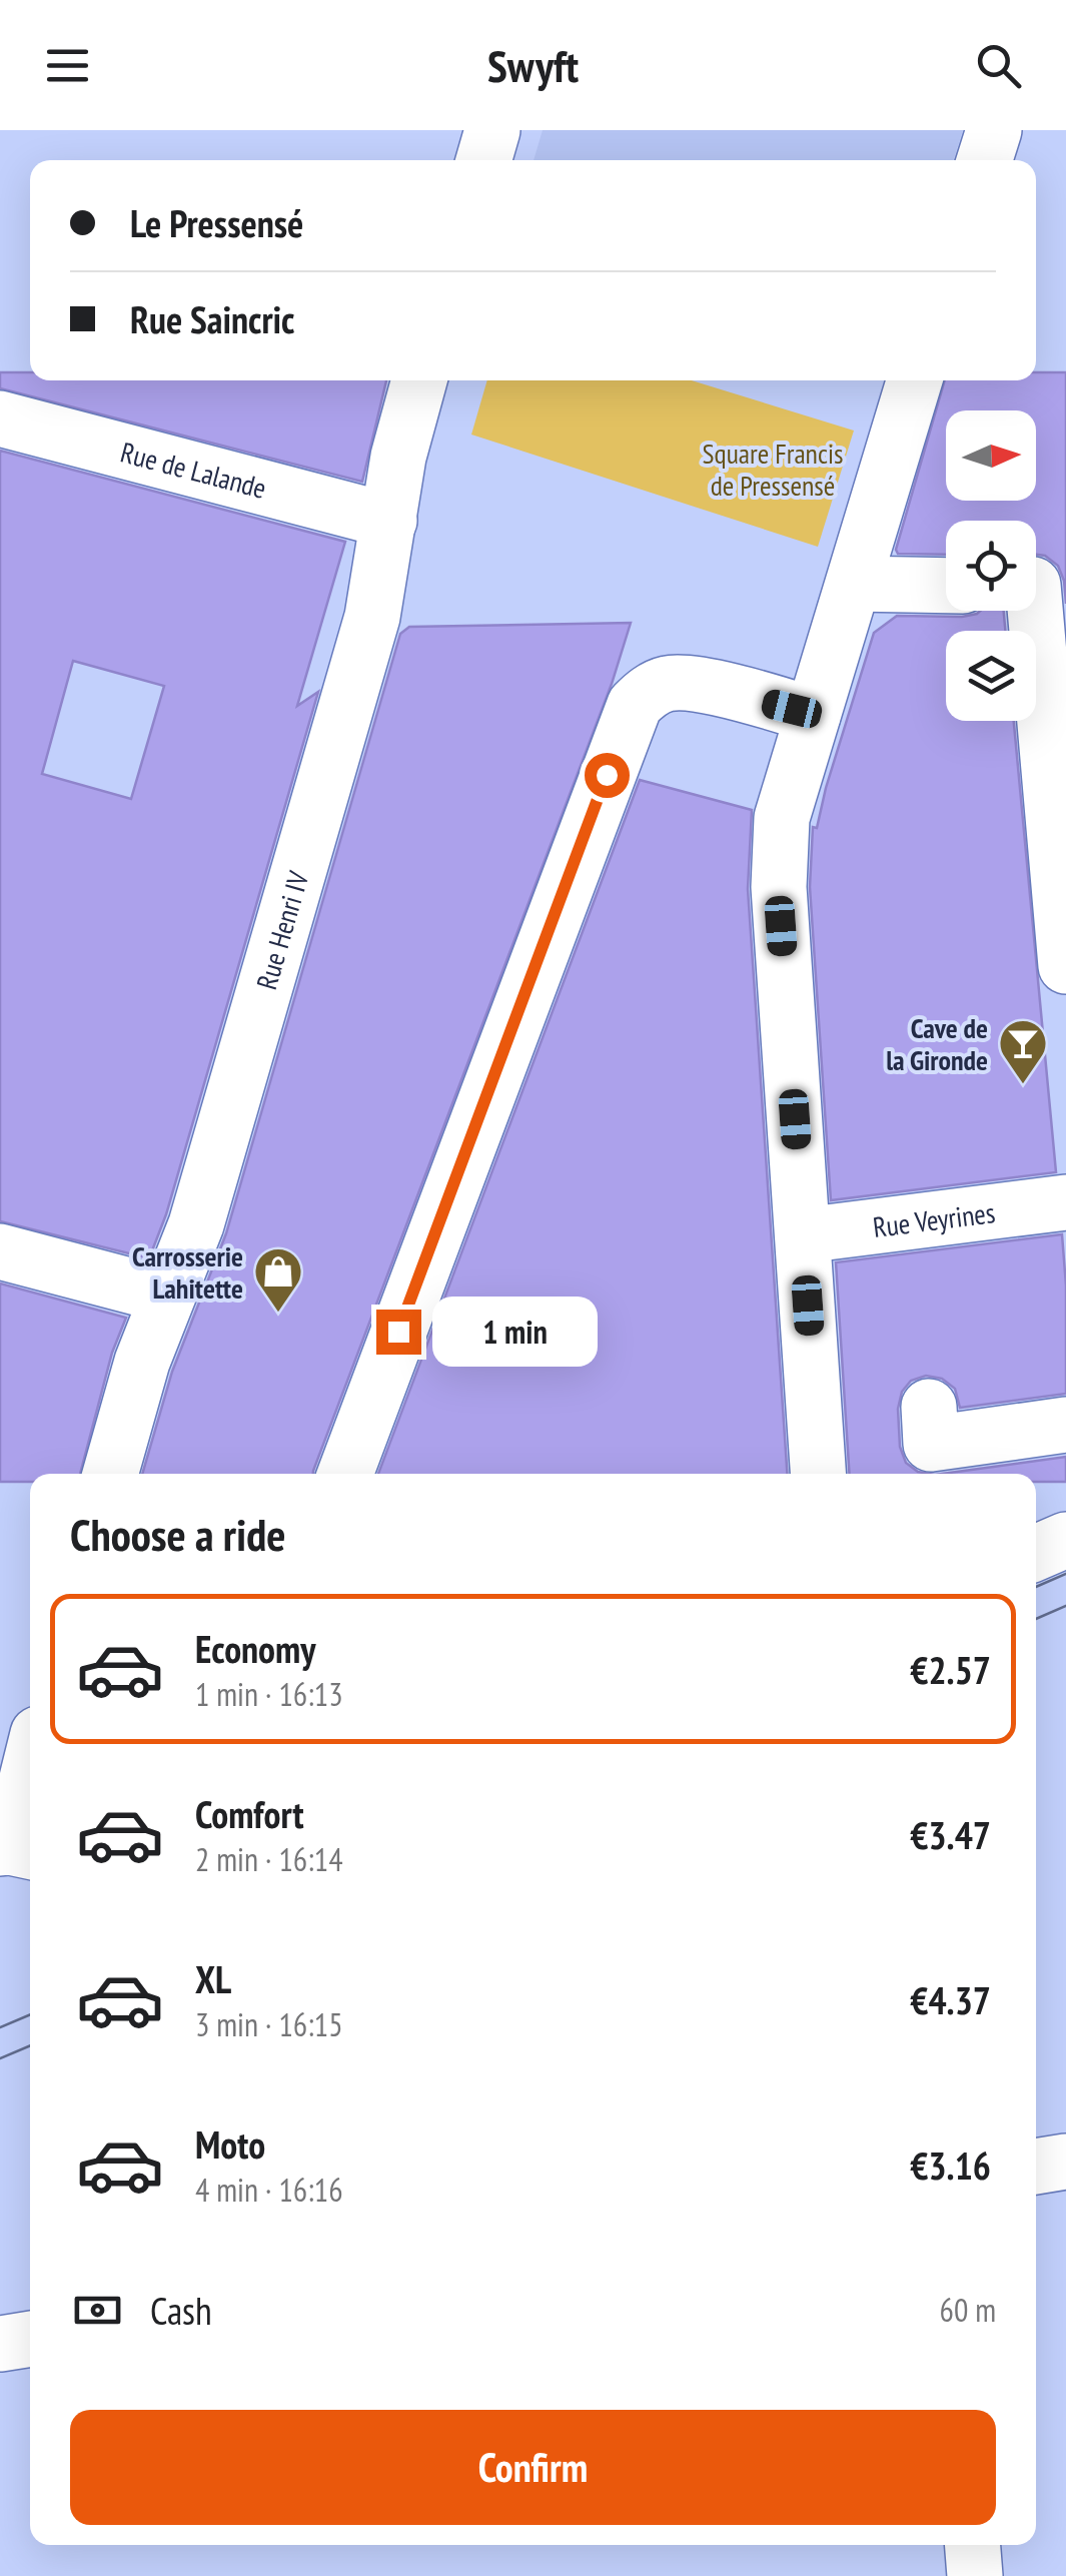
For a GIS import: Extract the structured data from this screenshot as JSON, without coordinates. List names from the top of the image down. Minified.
{"streets":{"street":["Rue de Lalande","Rue Henri IV","Rue Veyrines"]},"crossings":[["Rue de Lalande","Rue Henri IV"]],"parks":["Square Francis de Pressensé"],"places":{"bar":["Cave de la Gironde"],"shop":["Carrosserie Lahitette"]},"north":"right","page":{"header":"Swyft","banner":["Le Pressensé","Rue Saincric"],"bubble":"1 min","heading":"Choose a ride","list":[{"name":"Economy","note":"1 min · 16:13","value":"€2.57"},{"name":"Comfort","note":"2 min · 16:14","value":"€3.47"},{"name":"XL","note":"3 min · 16:15","value":"€4.37"},{"name":"Moto","note":"4 min · 16:16","value":"€3.16"}],"pay":["Cash","60 m"],"buttons":"Confirm"}}
